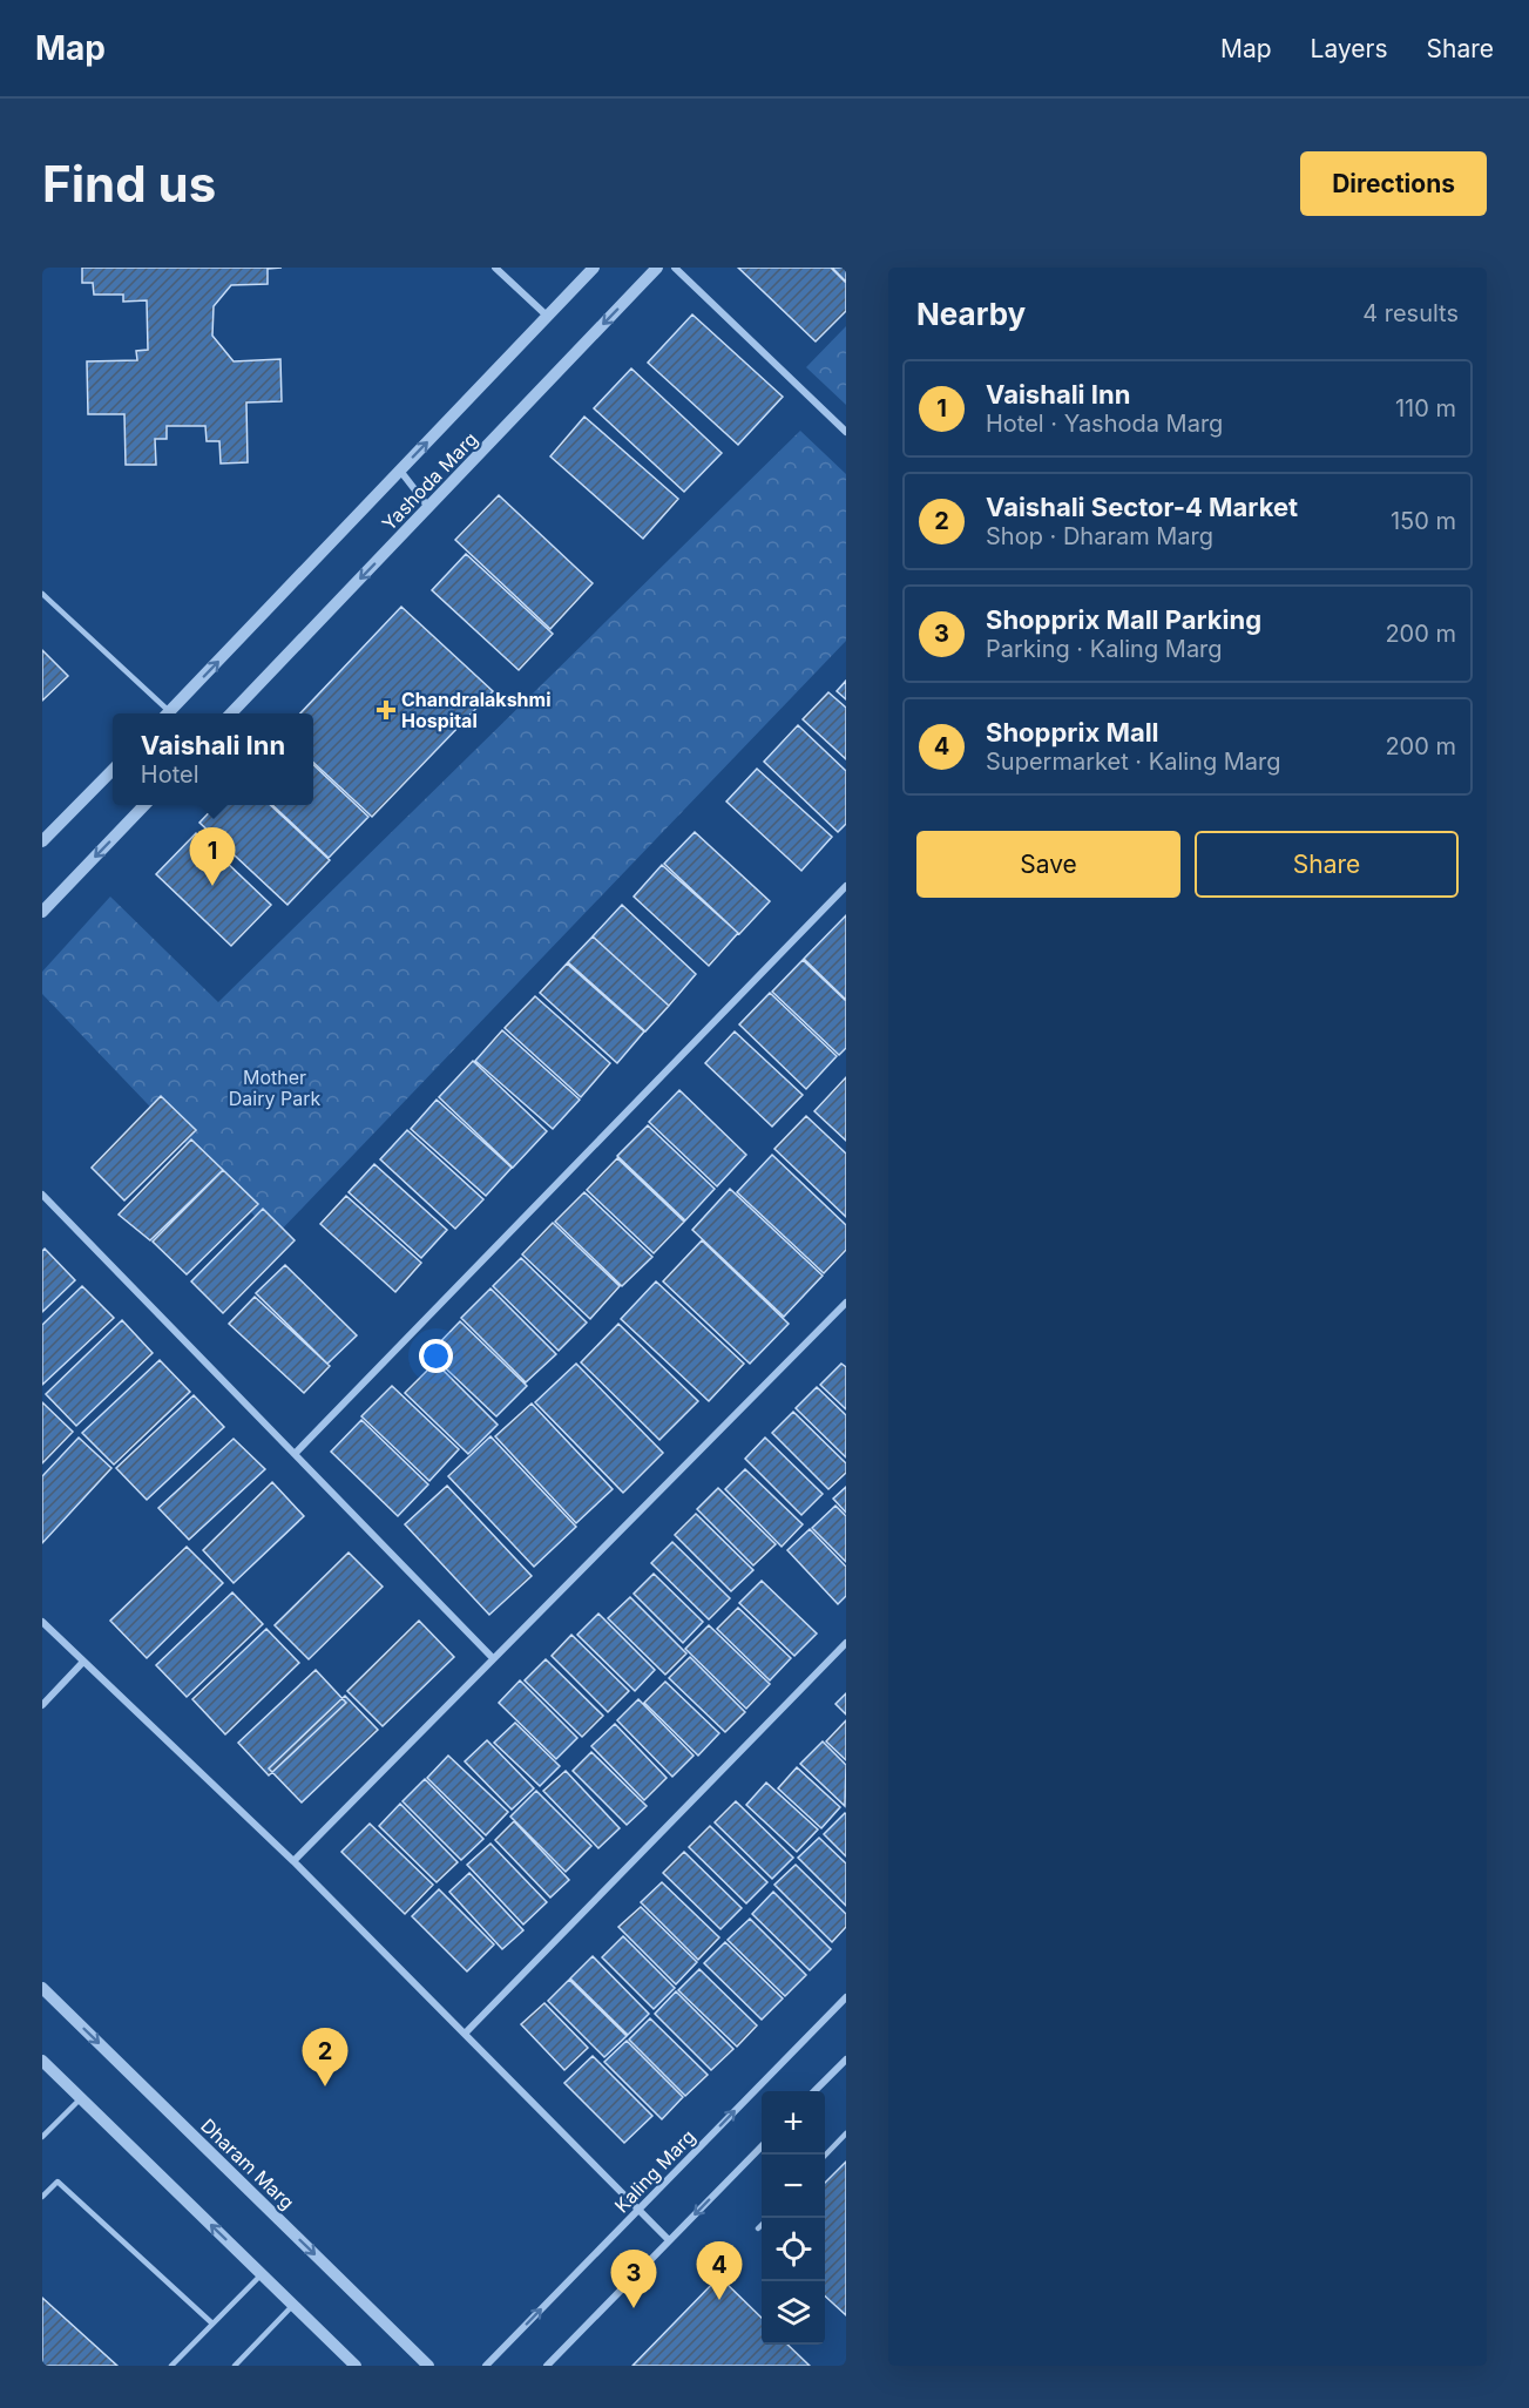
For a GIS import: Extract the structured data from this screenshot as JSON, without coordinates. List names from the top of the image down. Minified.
{"streets":{"street":["Yashoda Marg","Dharam Marg","Kaling Marg"]},"parks":["Mother Dairy Park"],"places":{"health":["Chandralakshmi Hospital"]},"page":{"header":"Map","nav":["Map","Layers","Share"],"buttons":["Directions",["Save","Share"]],"title":"Find us","heading":["Nearby","4 results"],"list":[{"mark":"1","name":"Vaishali Inn","note":"Hotel · Yashoda Marg","value":"110 m"},{"mark":"2","name":"Vaishali Sector-4 Market","note":"Shop · Dharam Marg","value":"150 m"},{"mark":"3","name":"Shopprix Mall Parking","note":"Parking · Kaling Marg","value":"200 m"},{"mark":"4","name":"Shopprix Mall","note":"Supermarket · Kaling Marg","value":"200 m"}],"popup":["Vaishali Inn","Hotel"],"pins":["1","2","4","3"],"map_buttons":["+","−"]}}
